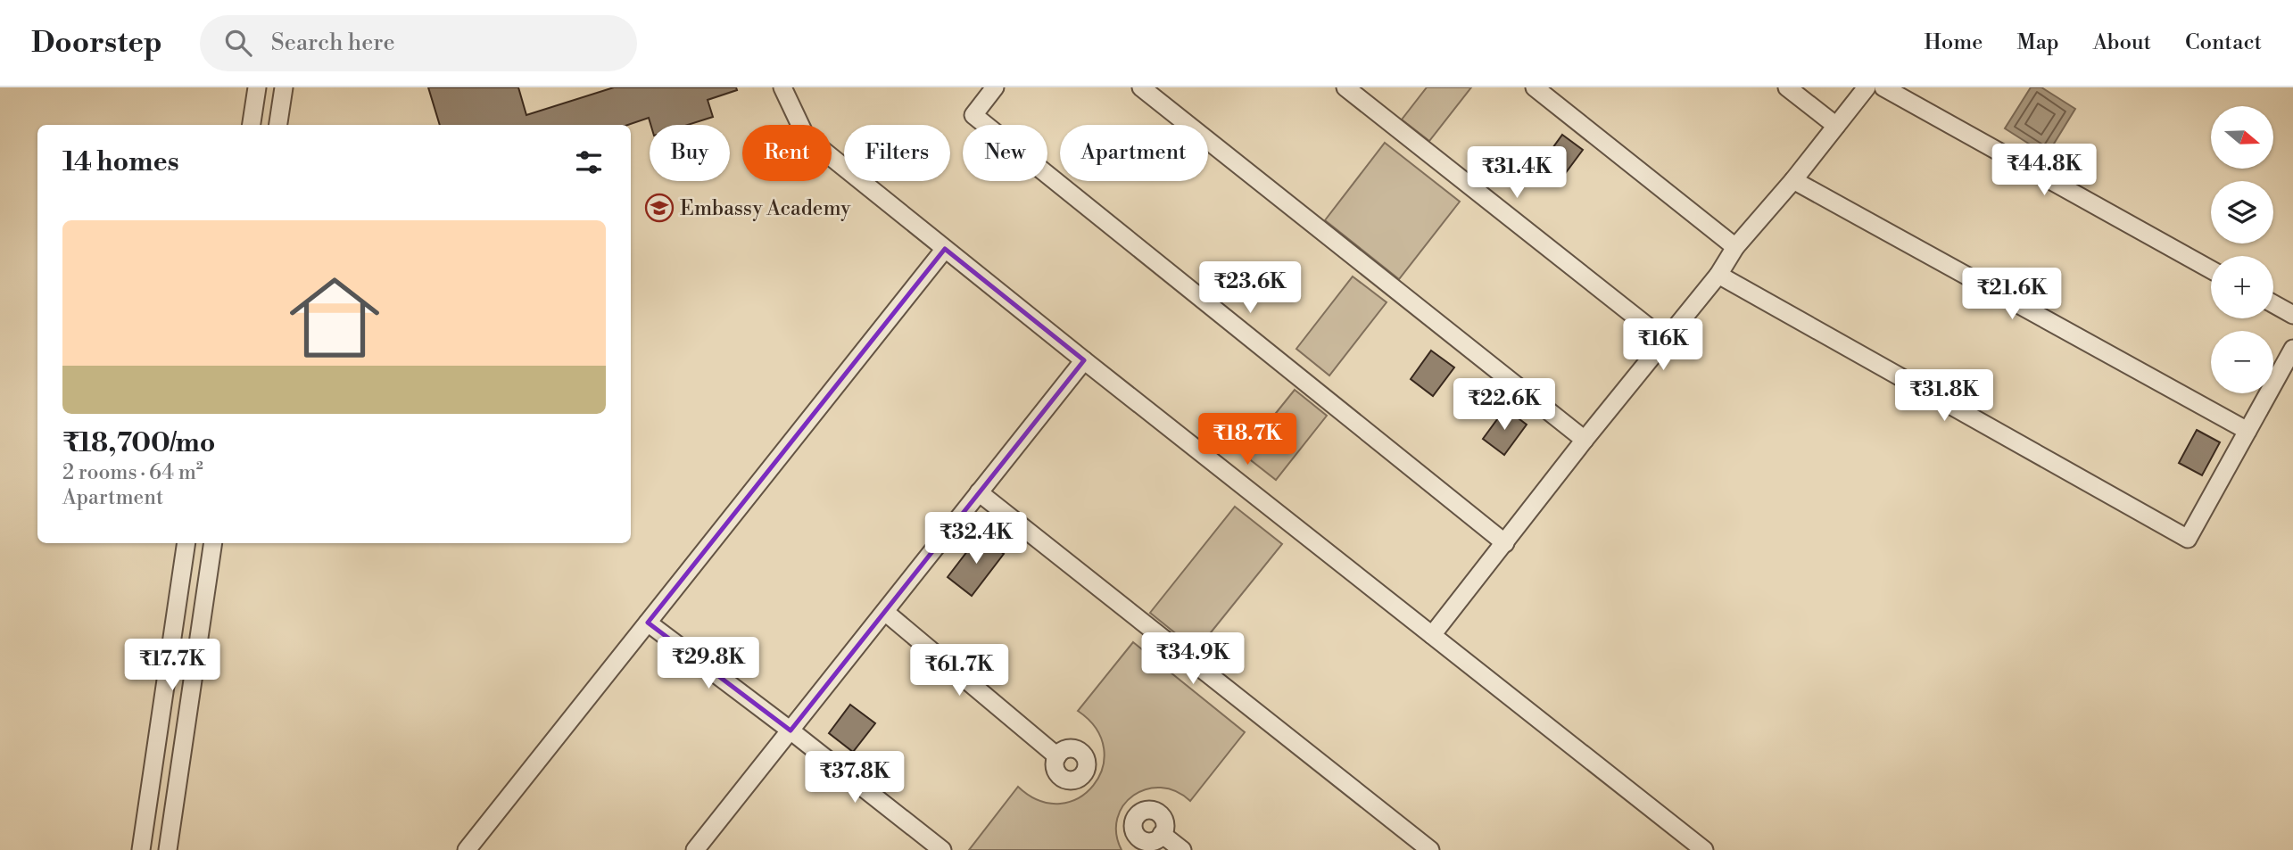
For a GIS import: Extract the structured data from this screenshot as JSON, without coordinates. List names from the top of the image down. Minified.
{"places":{"school or university":["Embassy Academy"]},"north":"right","page":{"header":"Doorstep","search":"Search here","nav":["Home","Map","About","Contact"],"map_buttons":["+","−"],"chip":["Buy","Rent","Filters","New","Apartment"],"heading":"14 homes","price":["₹44.8K","₹31.4K","₹23.6K","₹21.6K","₹16K","₹31.8K","₹22.6K","₹18.7K","₹32.4K","₹34.9K","₹29.8K","₹17.7K","₹61.7K","₹37.8K"],"list":[{"name":"₹18,700/mo","note":"2 rooms · 64 m² · Apartment"}]}}
